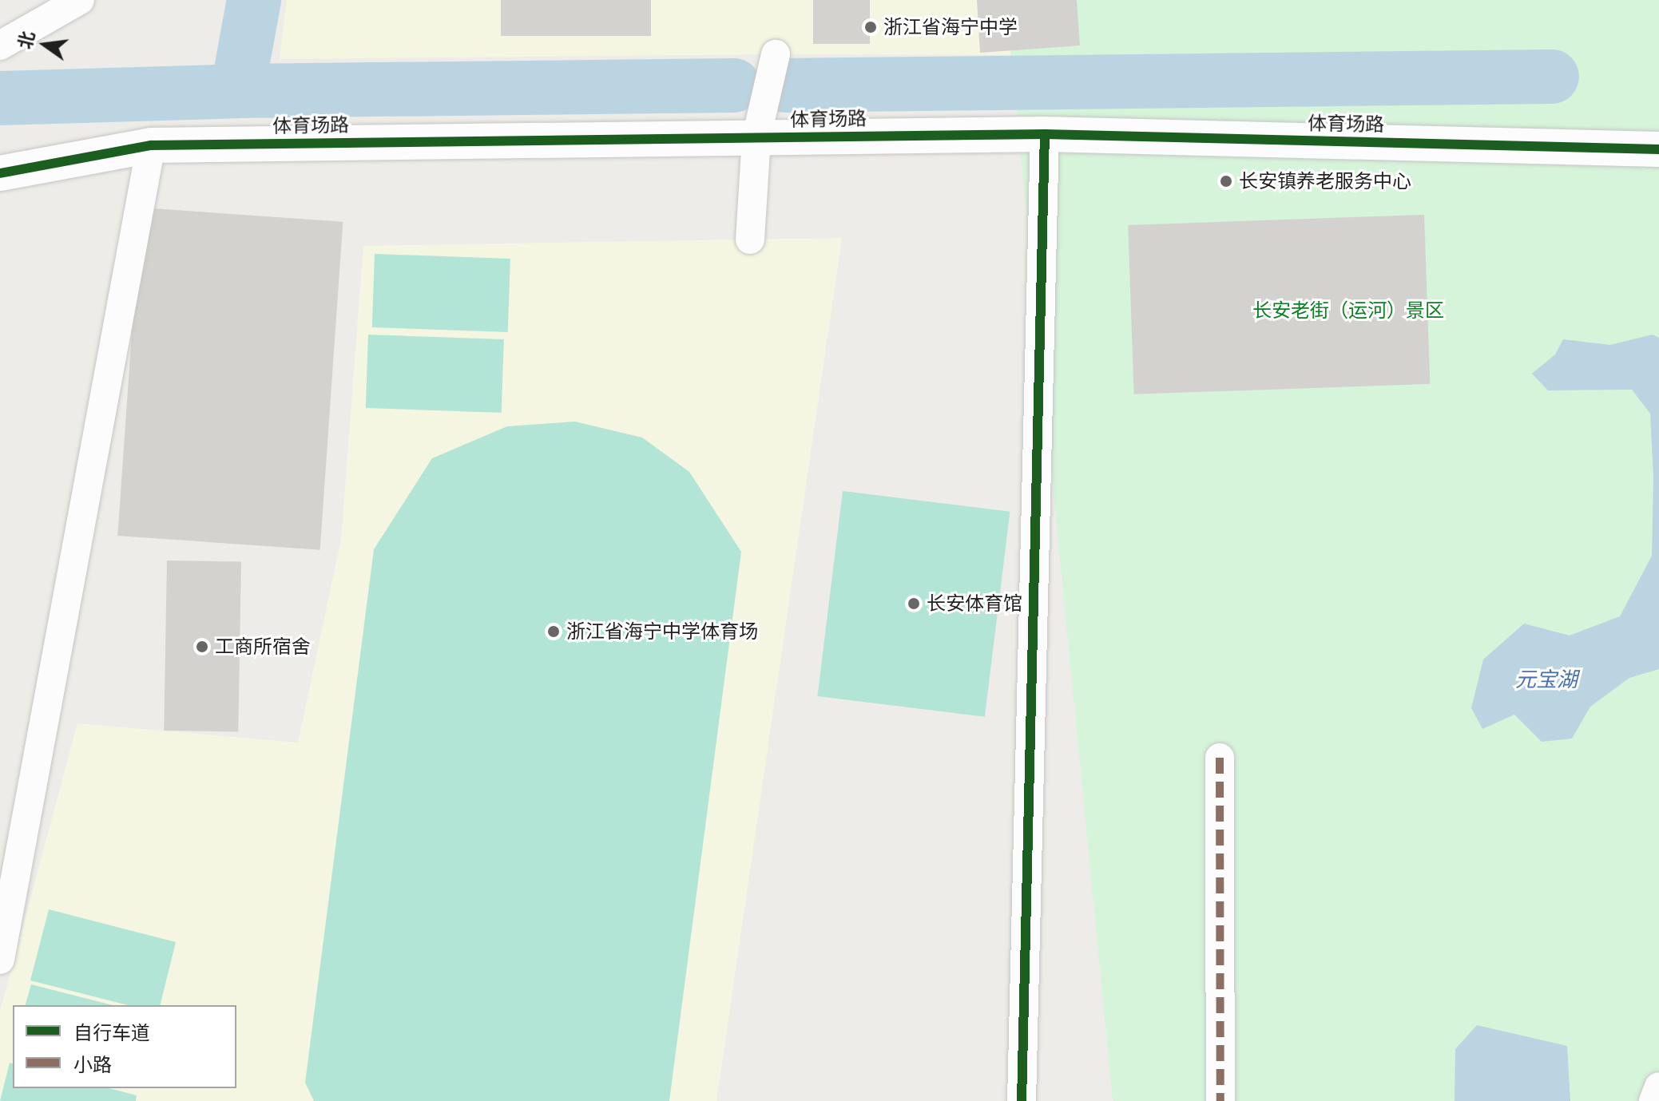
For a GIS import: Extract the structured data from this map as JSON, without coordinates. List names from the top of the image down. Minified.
{"streets":{"street":["体育场路"]},"water":["元宝湖"],"parks":["长安老街（运河）景区"],"places":["浙江省海宁中学","长安镇养老服务中心","长安体育馆","浙江省海宁中学体育场","工商所宿舍"],"legend":["自行车道","小路"],"north":"left"}
